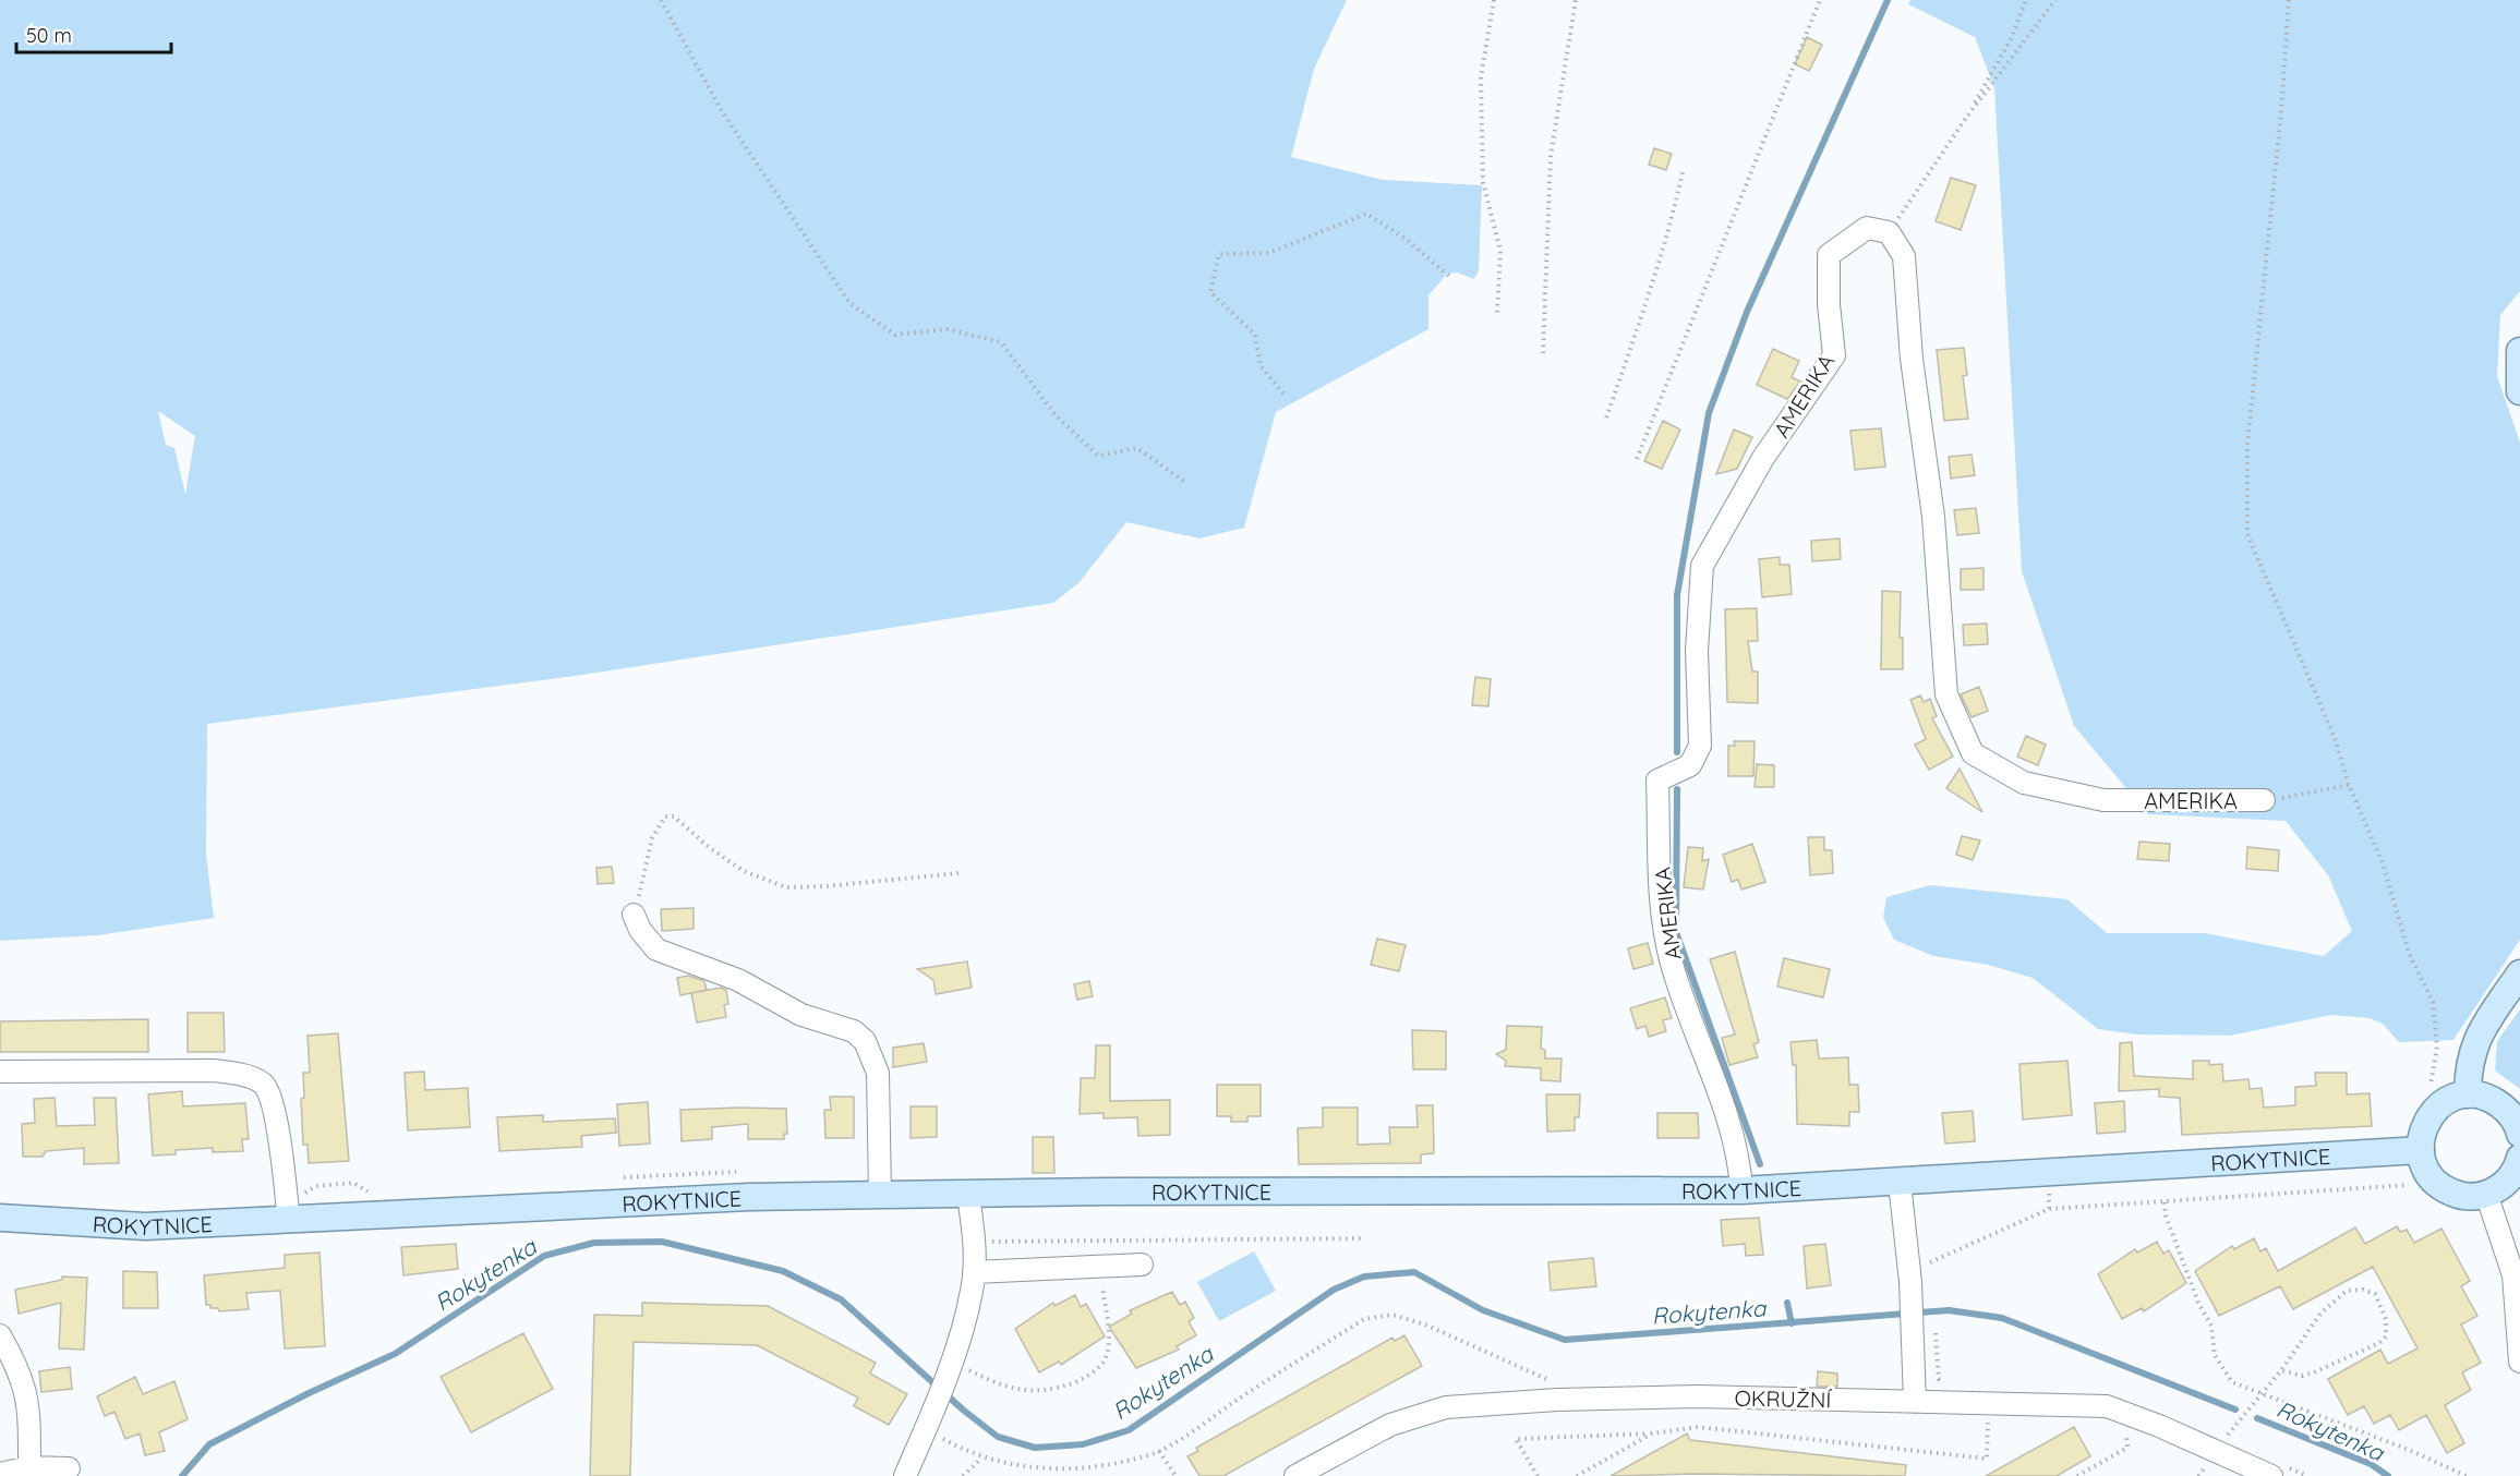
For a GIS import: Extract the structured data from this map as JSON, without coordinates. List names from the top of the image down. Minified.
{"streets":{"main road":["ROKYTNICE"],"street":["AMERIKA","OKRUŽNÍ"]},"crossings":[["AMERIKA","ROKYTNICE"]],"water":["Rokytenka"],"scale_bar":"50 m"}
